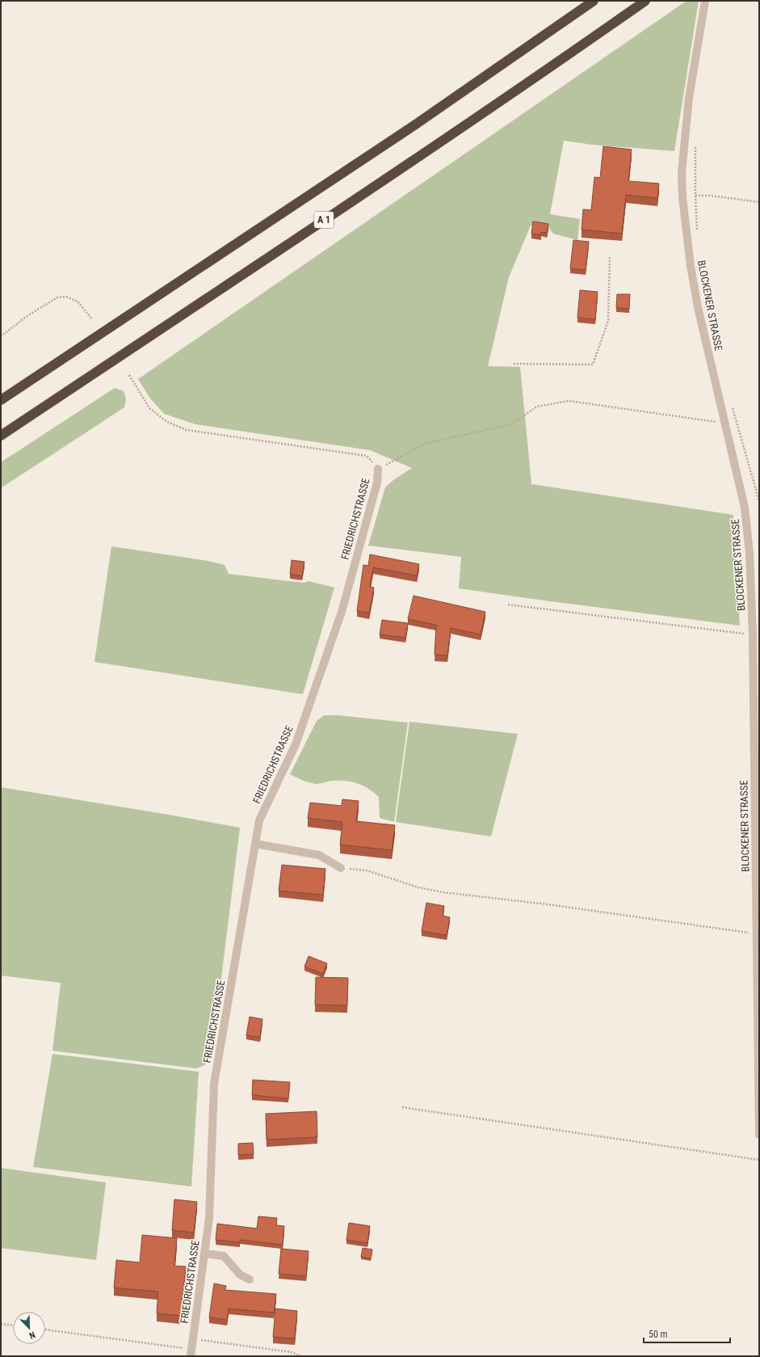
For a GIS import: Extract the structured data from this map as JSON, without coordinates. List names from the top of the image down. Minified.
{"streets":{"highway":["A 1"],"street":["BLOCKENER STRASSE","FRIEDRICHSTRASSE"]},"scale_bar":"50 m","north":"bottom right"}
